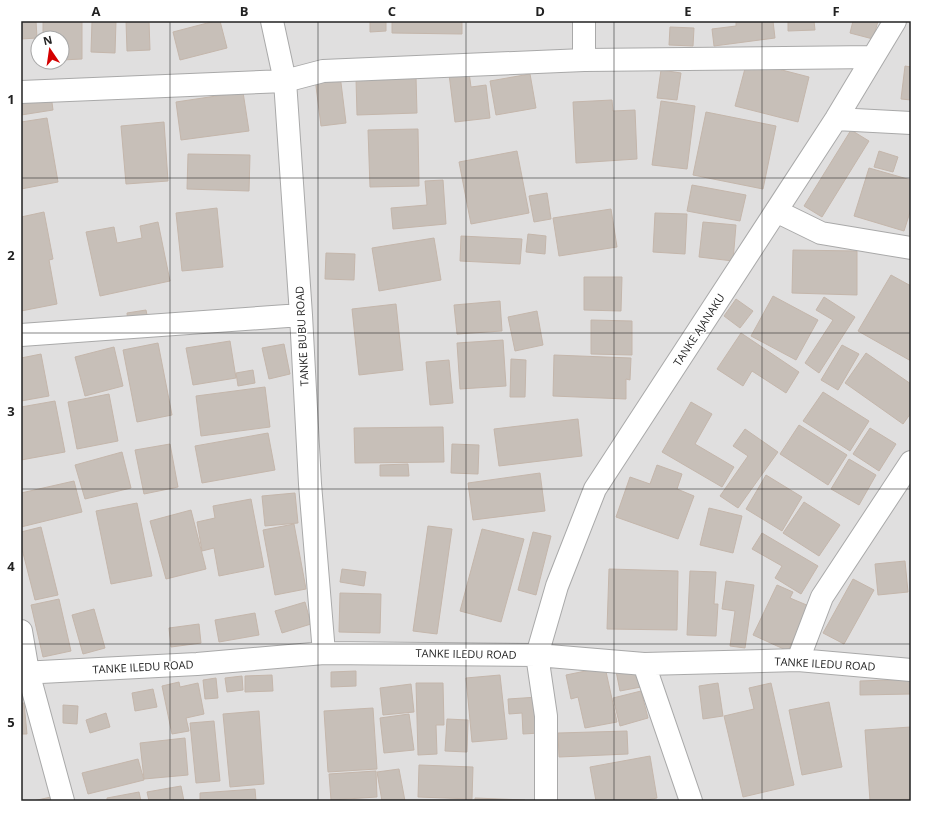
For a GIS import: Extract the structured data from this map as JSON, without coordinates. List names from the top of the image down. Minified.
{"streets":{"street":["TANKE AJANAKU","TANKE BUBU ROAD","TANKE ILEDU ROAD"]},"crossings":[["TANKE AJANAKU","TANKE ILEDU ROAD"],["TANKE BUBU ROAD","TANKE ILEDU ROAD"]],"north":"top","grid":{"columns":["A","B","C","D","E","F"],"rows":["1","2","3","4","5"]}}
